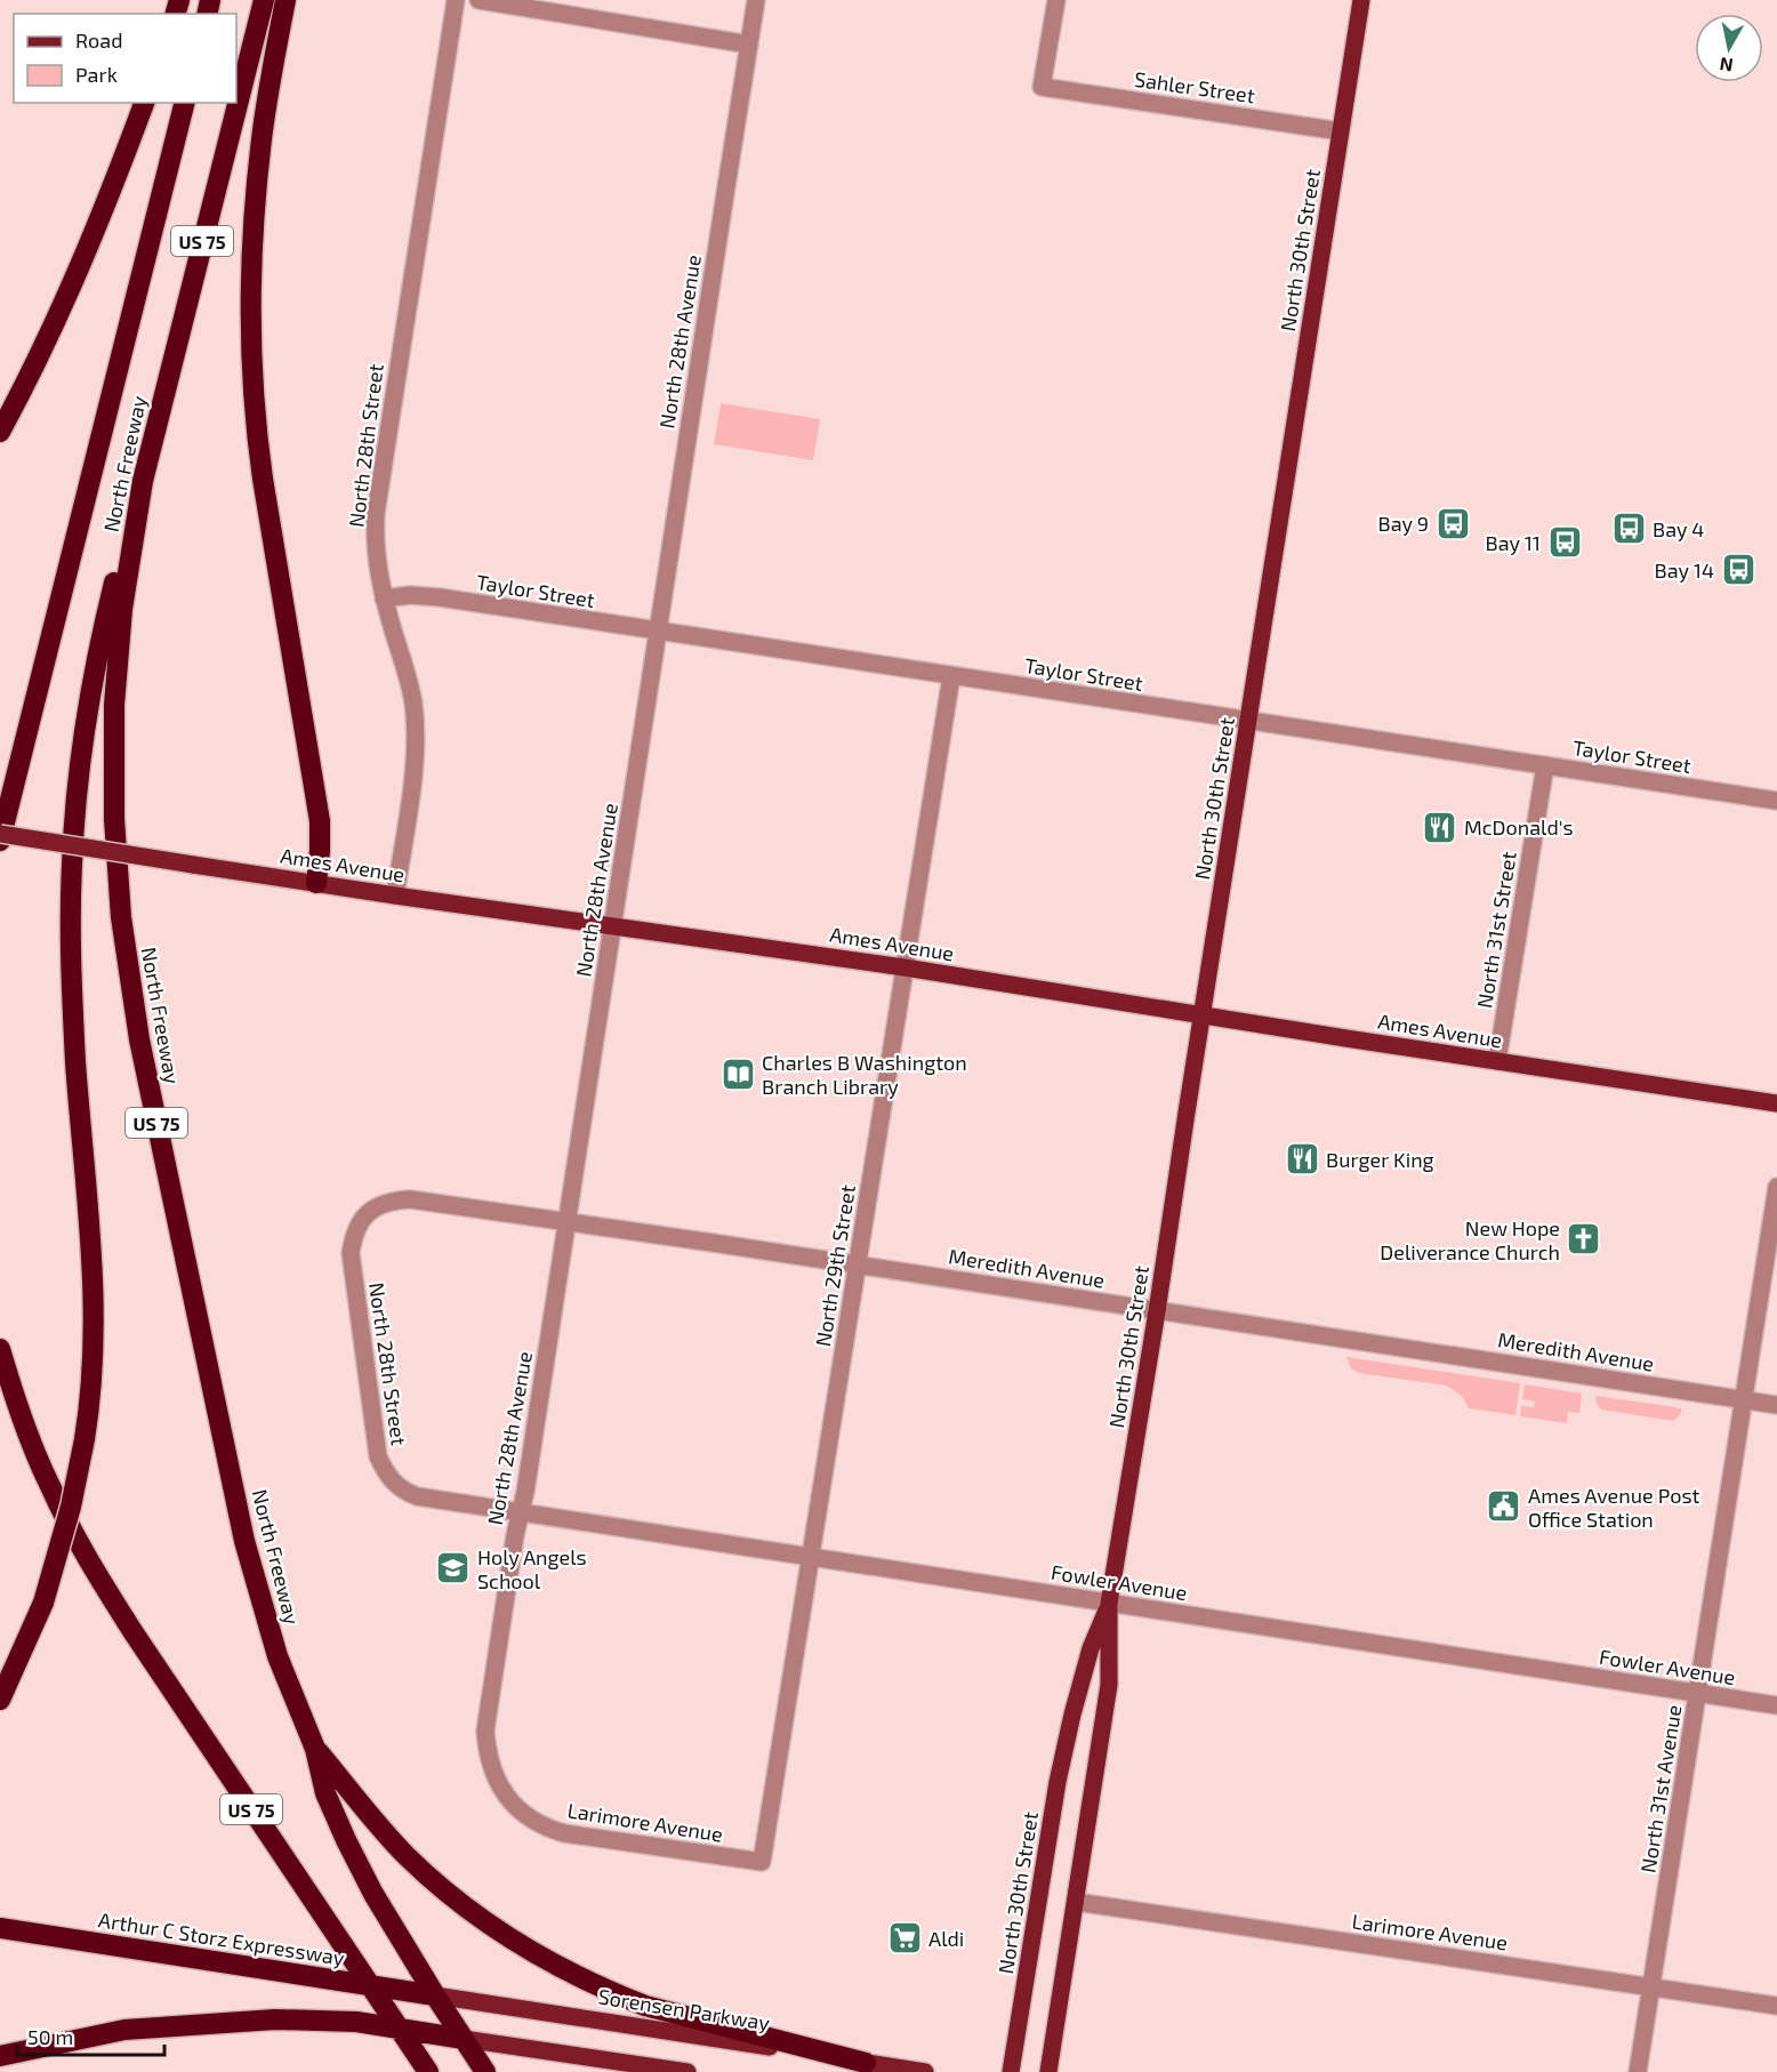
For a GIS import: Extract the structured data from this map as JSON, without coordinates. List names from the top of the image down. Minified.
{"streets":{"highway":["US 75","North Freeway","Arthur C Storz Expressway"],"main road":["North 30th Street","Ames Avenue","Sorensen Parkway"],"street":["Sahler Street","North 28th Avenue","North 28th Street","Taylor Street","North 31st Street","North 29th Street","Meredith Avenue","Fowler Avenue","North 31st Avenue","Larimore Avenue"]},"crossings":[["Sahler Street","North 30th Street"],["US 75","North Freeway"],["US 75","Arthur C Storz Expressway"],["North 30th Street","Taylor Street"],["North 30th Street","Ames Avenue"],["North 30th Street","Meredith Avenue"],["North 30th Street","Fowler Avenue"],["North 30th Street","Larimore Avenue"],["North 28th Avenue","Taylor Street"],["North 28th Avenue","Ames Avenue"],["North 28th Avenue","Meredith Avenue"],["North 28th Avenue","Fowler Avenue"],["North 28th Avenue","Larimore Avenue"],["North 28th Street","Taylor Street"],["North 28th Street","Ames Avenue"],["North 28th Street","Meredith Avenue"],["North 28th Street","Fowler Avenue"],["North Freeway","Arthur C Storz Expressway"],["North Freeway","Sorensen Parkway"],["Taylor Street","North 31st Street"],["Taylor Street","North 29th Street"],["Ames Avenue","North 31st Street"],["Ames Avenue","North 29th Street"],["North 29th Street","Meredith Avenue"],["North 29th Street","Fowler Avenue"],["North 29th Street","Larimore Avenue"],["Meredith Avenue","North 31st Avenue"],["Fowler Avenue","North 31st Avenue"],["North 31st Avenue","Larimore Avenue"],["Arthur C Storz Expressway","Sorensen Parkway"]],"places":{"bus stop":["Bay 9","Bay 4","Bay 11","Bay 14"],"restaurant":["McDonald's","Burger King"],"library":["Charles B Washington Branch Library"],"church":["New Hope Deliverance Church"],"public building":["Ames Avenue Post Office Station"],"school or university":["Holy Angels School"],"supermarket":["Aldi"]},"legend":["Road","Park"],"scale_bar":"50 m","north":"bottom"}
